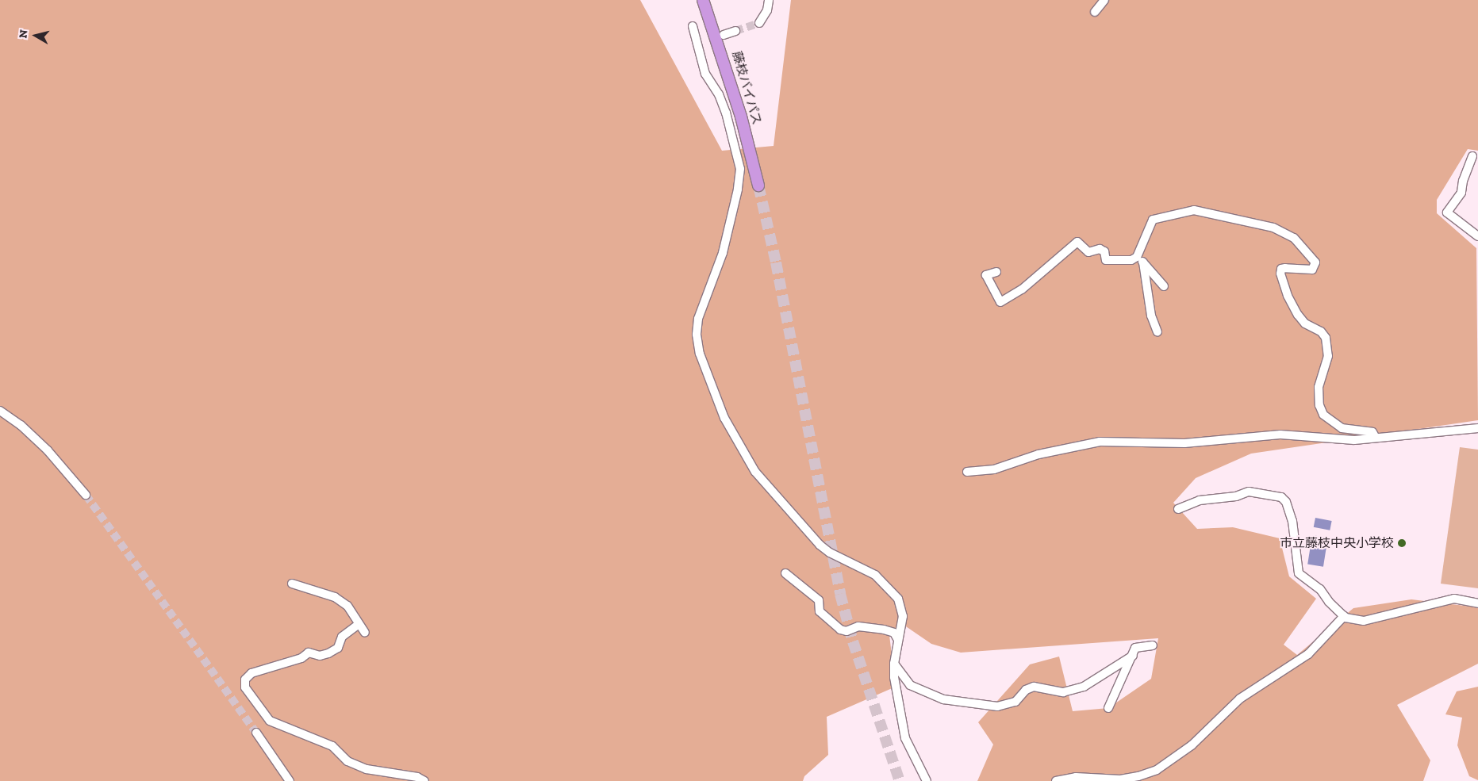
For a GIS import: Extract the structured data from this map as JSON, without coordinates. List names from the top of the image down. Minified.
{"streets":{"highway":["藤枝バイパス"]},"places":["市立藤枝中央小学校"],"north":"left"}
